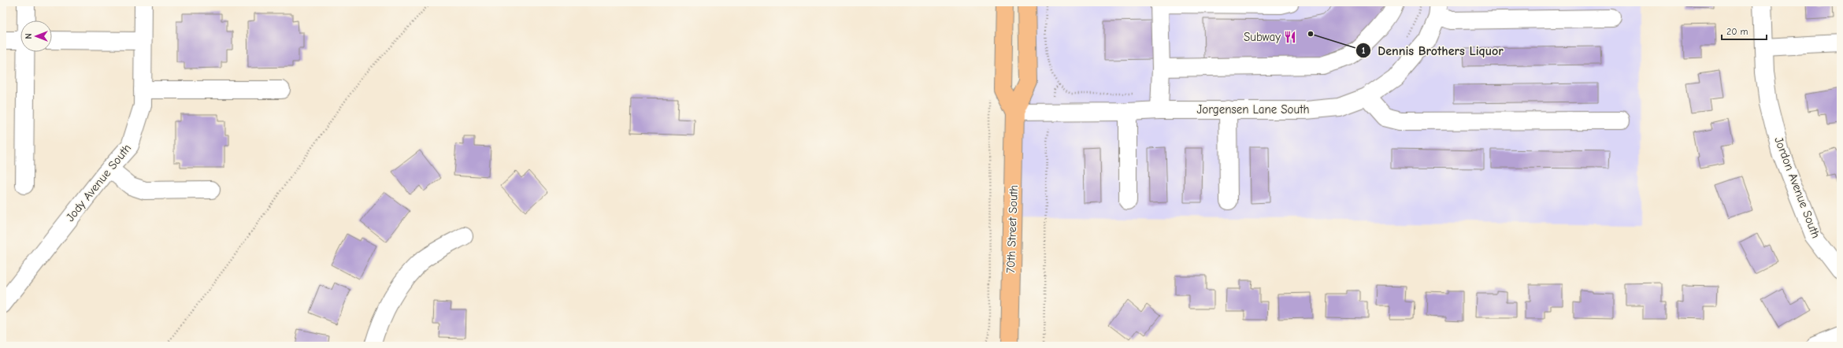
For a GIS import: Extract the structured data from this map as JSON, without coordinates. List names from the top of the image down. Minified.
{"streets":{"main road":["70th Street South"],"street":["Jorgensen Lane South","Jody Avenue South","Jordon Avenue South"]},"crossings":[["Jorgensen Lane South","70th Street South"]],"places":{"other":["Dennis Brothers Liquor"],"restaurant":["Subway"]},"scale_bar":"20 m","north":"left"}
